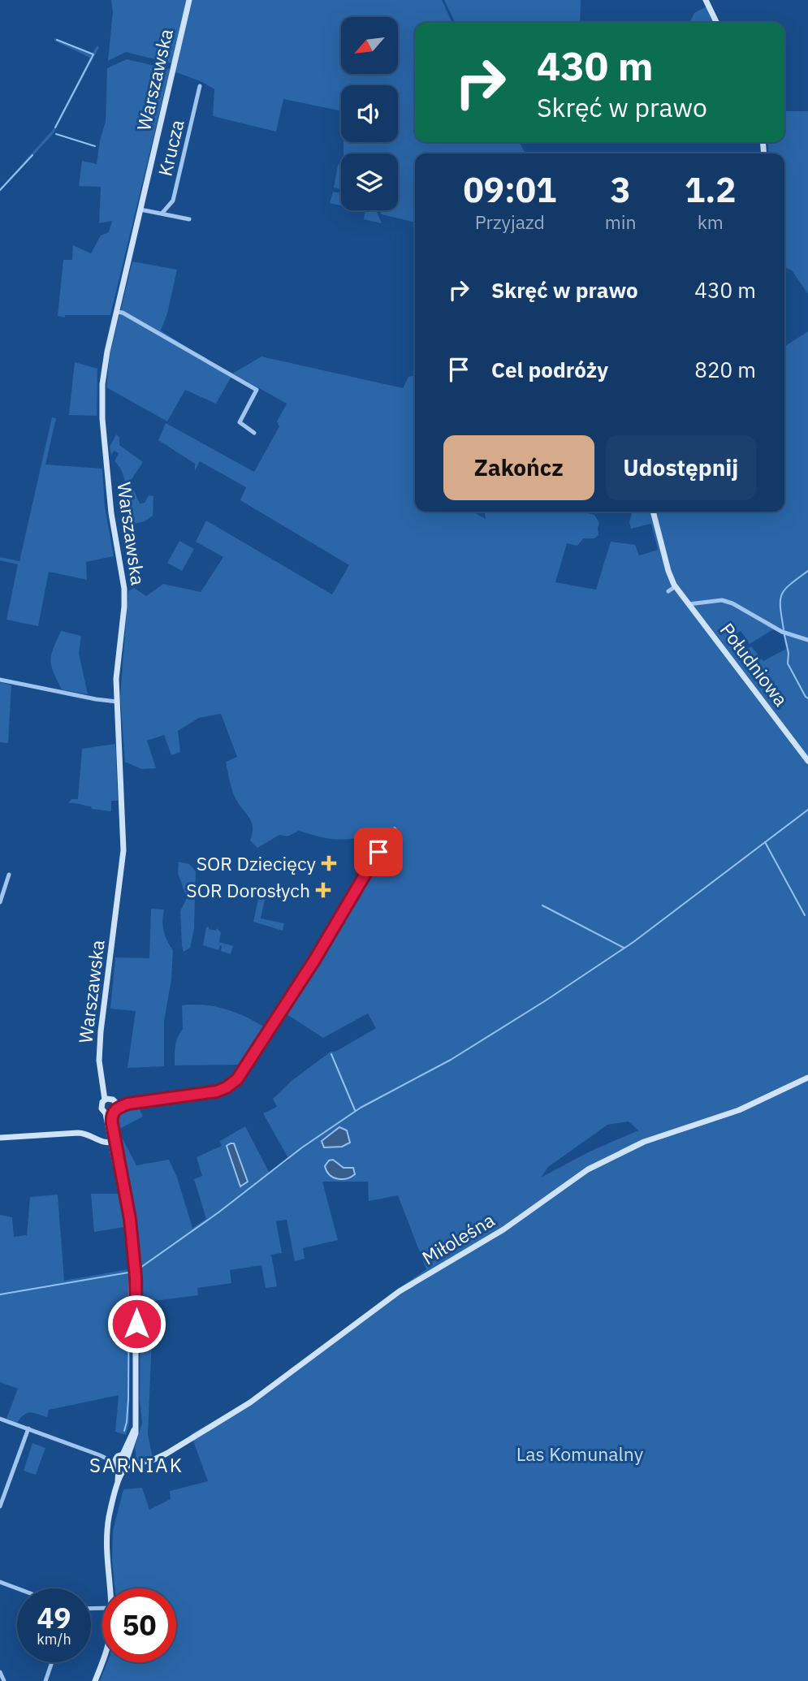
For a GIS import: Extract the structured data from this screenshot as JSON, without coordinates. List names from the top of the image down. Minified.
{"streets":{"main road":["Warszawska","Południowa","Miłoleśna"],"street":["Krucza"]},"districts":["SARNIAK"],"parks":["Las Komunalny"],"places":{"health":["SOR Dziecięcy","SOR Dorosłych"]},"north":"bottom left","page":{"turn":["430 m","Skręć w prawo"],"eta":["09:01","Przyjazd","3","min","1.2","km"],"list":[{"name":"Skręć w prawo","value":"430 m"},{"name":"Cel podróży","value":"820 m"}],"buttons":["Zakończ","Udostępnij"],"speed":"49 km/h","limit":"50"}}
